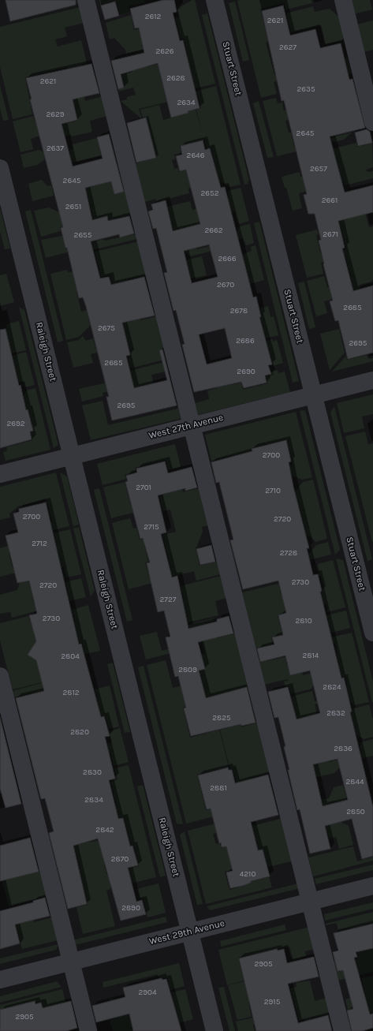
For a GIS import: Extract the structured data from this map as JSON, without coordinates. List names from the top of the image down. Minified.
{"streets":{"street":["Stuart Street","Raleigh Street","West 27th Avenue","West 29th Avenue"]},"crossings":[["Stuart Street","West 27th Avenue"],["Raleigh Street","West 27th Avenue"],["Raleigh Street","West 29th Avenue"]],"house_numbers":["2612","2621","2627","2626","2628","2621","2635","2634","2629","2645","2637","2646","2657","2645","2652","2661","2651","2662","2671","2655","2666","2670","2685","2678","2675","2686","2695","2685","2690","2695","2692","2700","2701","2710","2700","2720","2715","2712","2728","2730","2720","2727","2730","2810","2814","2804","2809","2824","2812","2832","2825","2820","2836","2830","2844","2881","2834","2850","2842","2870","4210","2890","2905","2904","2915","2905"]}
